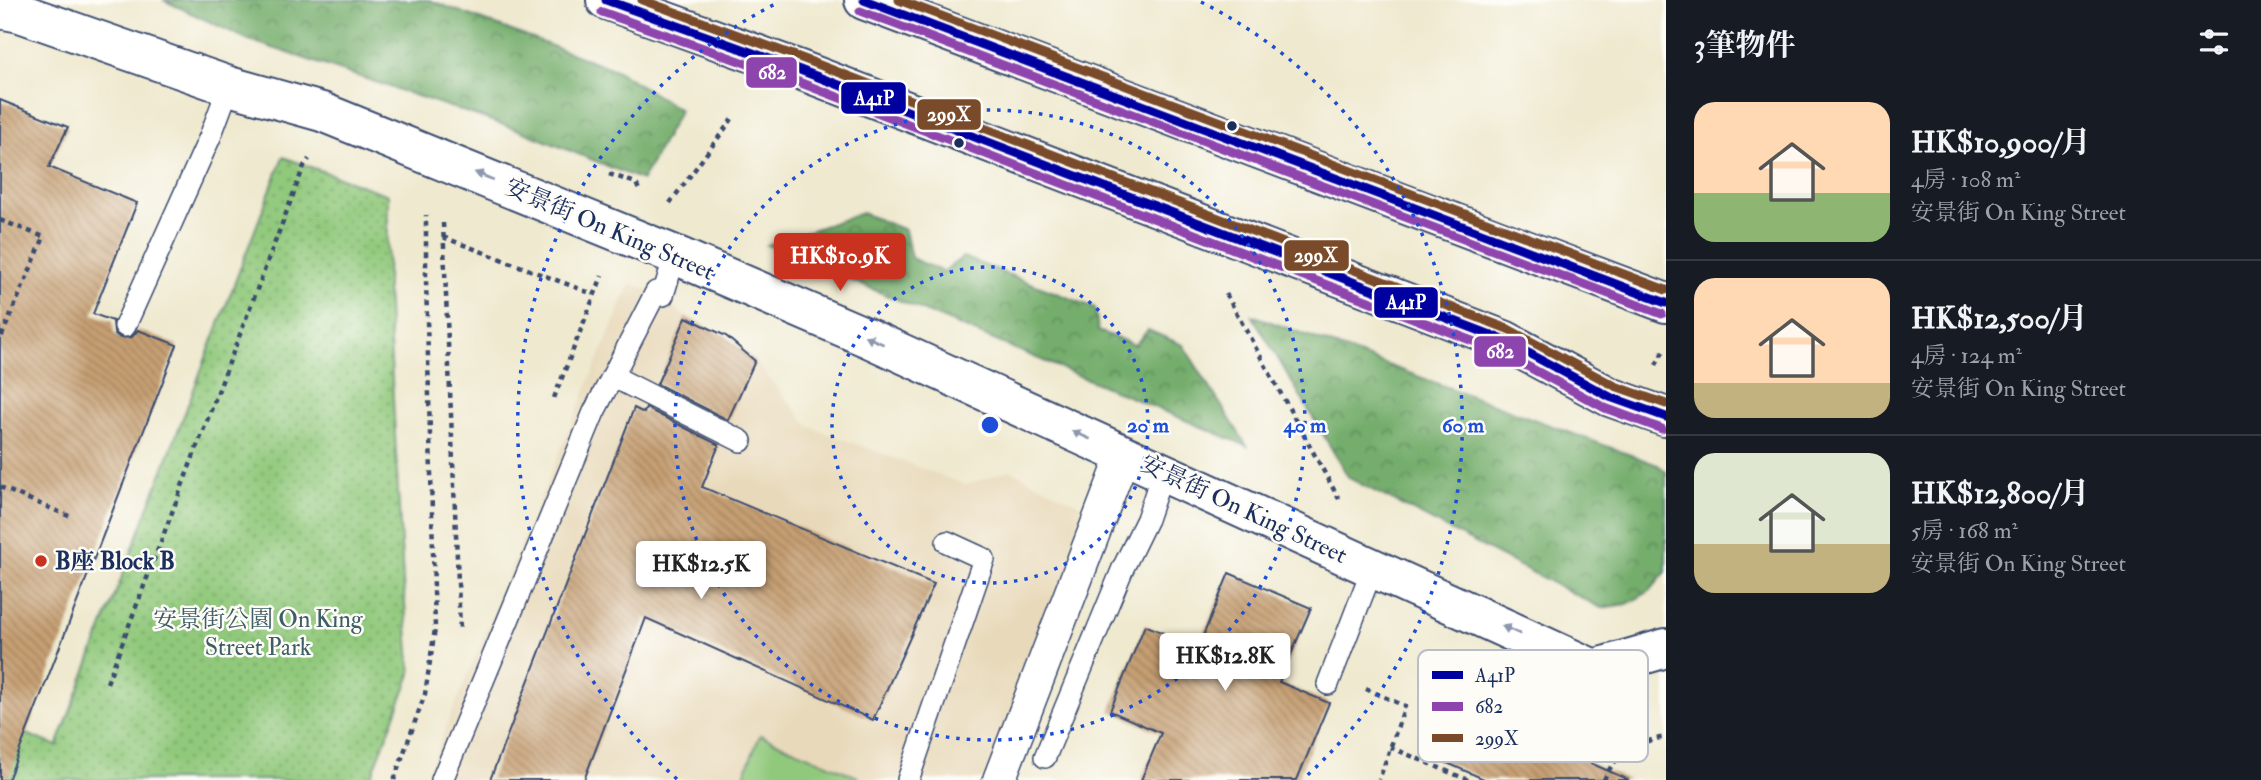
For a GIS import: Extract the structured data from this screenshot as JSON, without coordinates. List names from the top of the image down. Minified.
{"streets":{"main road":["安景街 On King Street"]},"parks":["安景街公園 On King Street Park"],"places":["B座 Block B"],"lines":["transit line A41P","transit line 299X","transit line 682"],"legend":["A41P","682","299X"],"page":{"heading":"3筆物件","list":[{"name":"HK$10,900/月","note":"4房 · 108 m² · 安景街 On King Street"},{"name":"HK$12,500/月","note":"4房 · 124 m² · 安景街 On King Street"},{"name":"HK$12,800/月","note":"5房 · 168 m² · 安景街 On King Street"}],"price":["HK$10.9K","HK$12.5K","HK$12.8K"]},"rings":["20 m","40 m","60 m"]}
